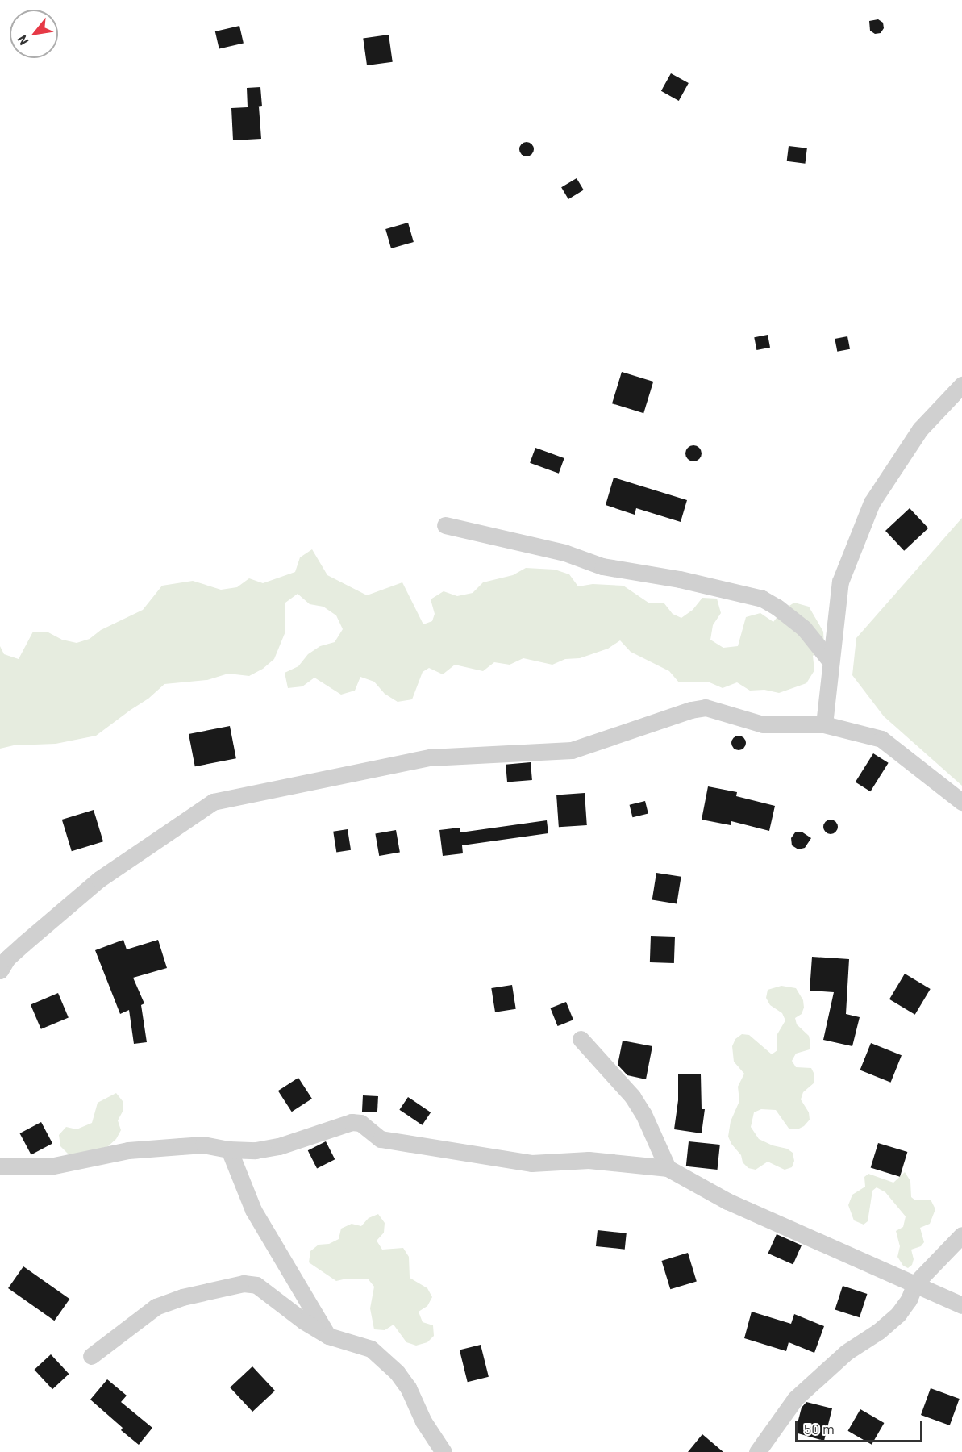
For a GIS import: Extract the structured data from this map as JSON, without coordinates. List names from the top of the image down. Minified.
{"scale_bar":"50 m","north":"bottom left"}
